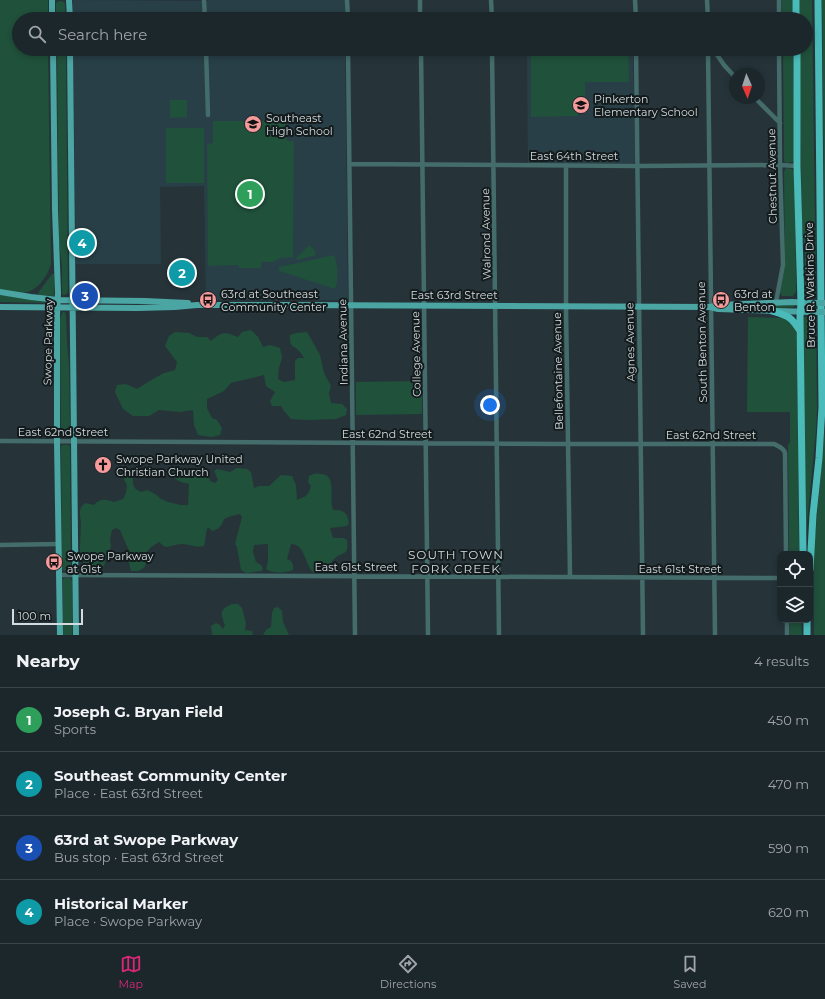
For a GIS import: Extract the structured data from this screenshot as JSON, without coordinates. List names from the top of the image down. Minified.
{"streets":{"highway":["Bruce R. Watkins Drive"],"main road":["East 63rd Street","Swope Parkway"],"street":["East 64th Street","Chestnut Avenue","Walrond Avenue","Indiana Avenue","Agnes Avenue","South Benton Avenue","College Avenue","Bellefontaine Avenue","East 62nd Street","East 61st Street"]},"crossings":[["East 64th Street","Chestnut Avenue"],["East 64th Street","Walrond Avenue"],["East 64th Street","Indiana Avenue"],["East 64th Street","Agnes Avenue"],["East 64th Street","South Benton Avenue"],["East 64th Street","College Avenue"],["East 64th Street","Bellefontaine Avenue"],["Chestnut Avenue","East 63rd Street"],["Walrond Avenue","East 63rd Street"],["Walrond Avenue","East 62nd Street"],["Walrond Avenue","East 61st Street"],["East 63rd Street","Swope Parkway"],["East 63rd Street","Indiana Avenue"],["East 63rd Street","Agnes Avenue"],["East 63rd Street","South Benton Avenue"],["East 63rd Street","College Avenue"],["East 63rd Street","Bellefontaine Avenue"],["Swope Parkway","East 62nd Street"],["Swope Parkway","East 61st Street"],["Indiana Avenue","East 62nd Street"],["Indiana Avenue","East 61st Street"],["Agnes Avenue","East 62nd Street"],["Agnes Avenue","East 61st Street"],["South Benton Avenue","East 62nd Street"],["South Benton Avenue","East 61st Street"],["College Avenue","East 62nd Street"],["College Avenue","East 61st Street"],["Bellefontaine Avenue","East 62nd Street"],["Bellefontaine Avenue","East 61st Street"]],"districts":["SOUTH TOWN FORK CREEK"],"places":{"school or university":["Pinkerton Elementary School","Southeast High School"],"bus stop":["63rd at Southeast Community Center","63rd at Benton","Swope Parkway at 61st"],"church":["Swope Parkway United Christian Church"]},"scale_bar":"100 m","north":"bottom","page":{"search":"Search here","pins":["1","4","2","3"],"scale":"100 m","heading":["Nearby","4 results"],"list":[{"mark":"1","name":"Joseph G. Bryan Field","note":"Sports","value":"450 m"},{"mark":"2","name":"Southeast Community Center","note":"Place · East 63rd Street","value":"470 m"},{"mark":"3","name":"63rd at Swope Parkway","note":"Bus stop · East 63rd Street","value":"590 m"},{"mark":"4","name":"Historical Marker","note":"Place · Swope Parkway","value":"620 m"}],"nav":["Map","Directions","Saved"]}}
